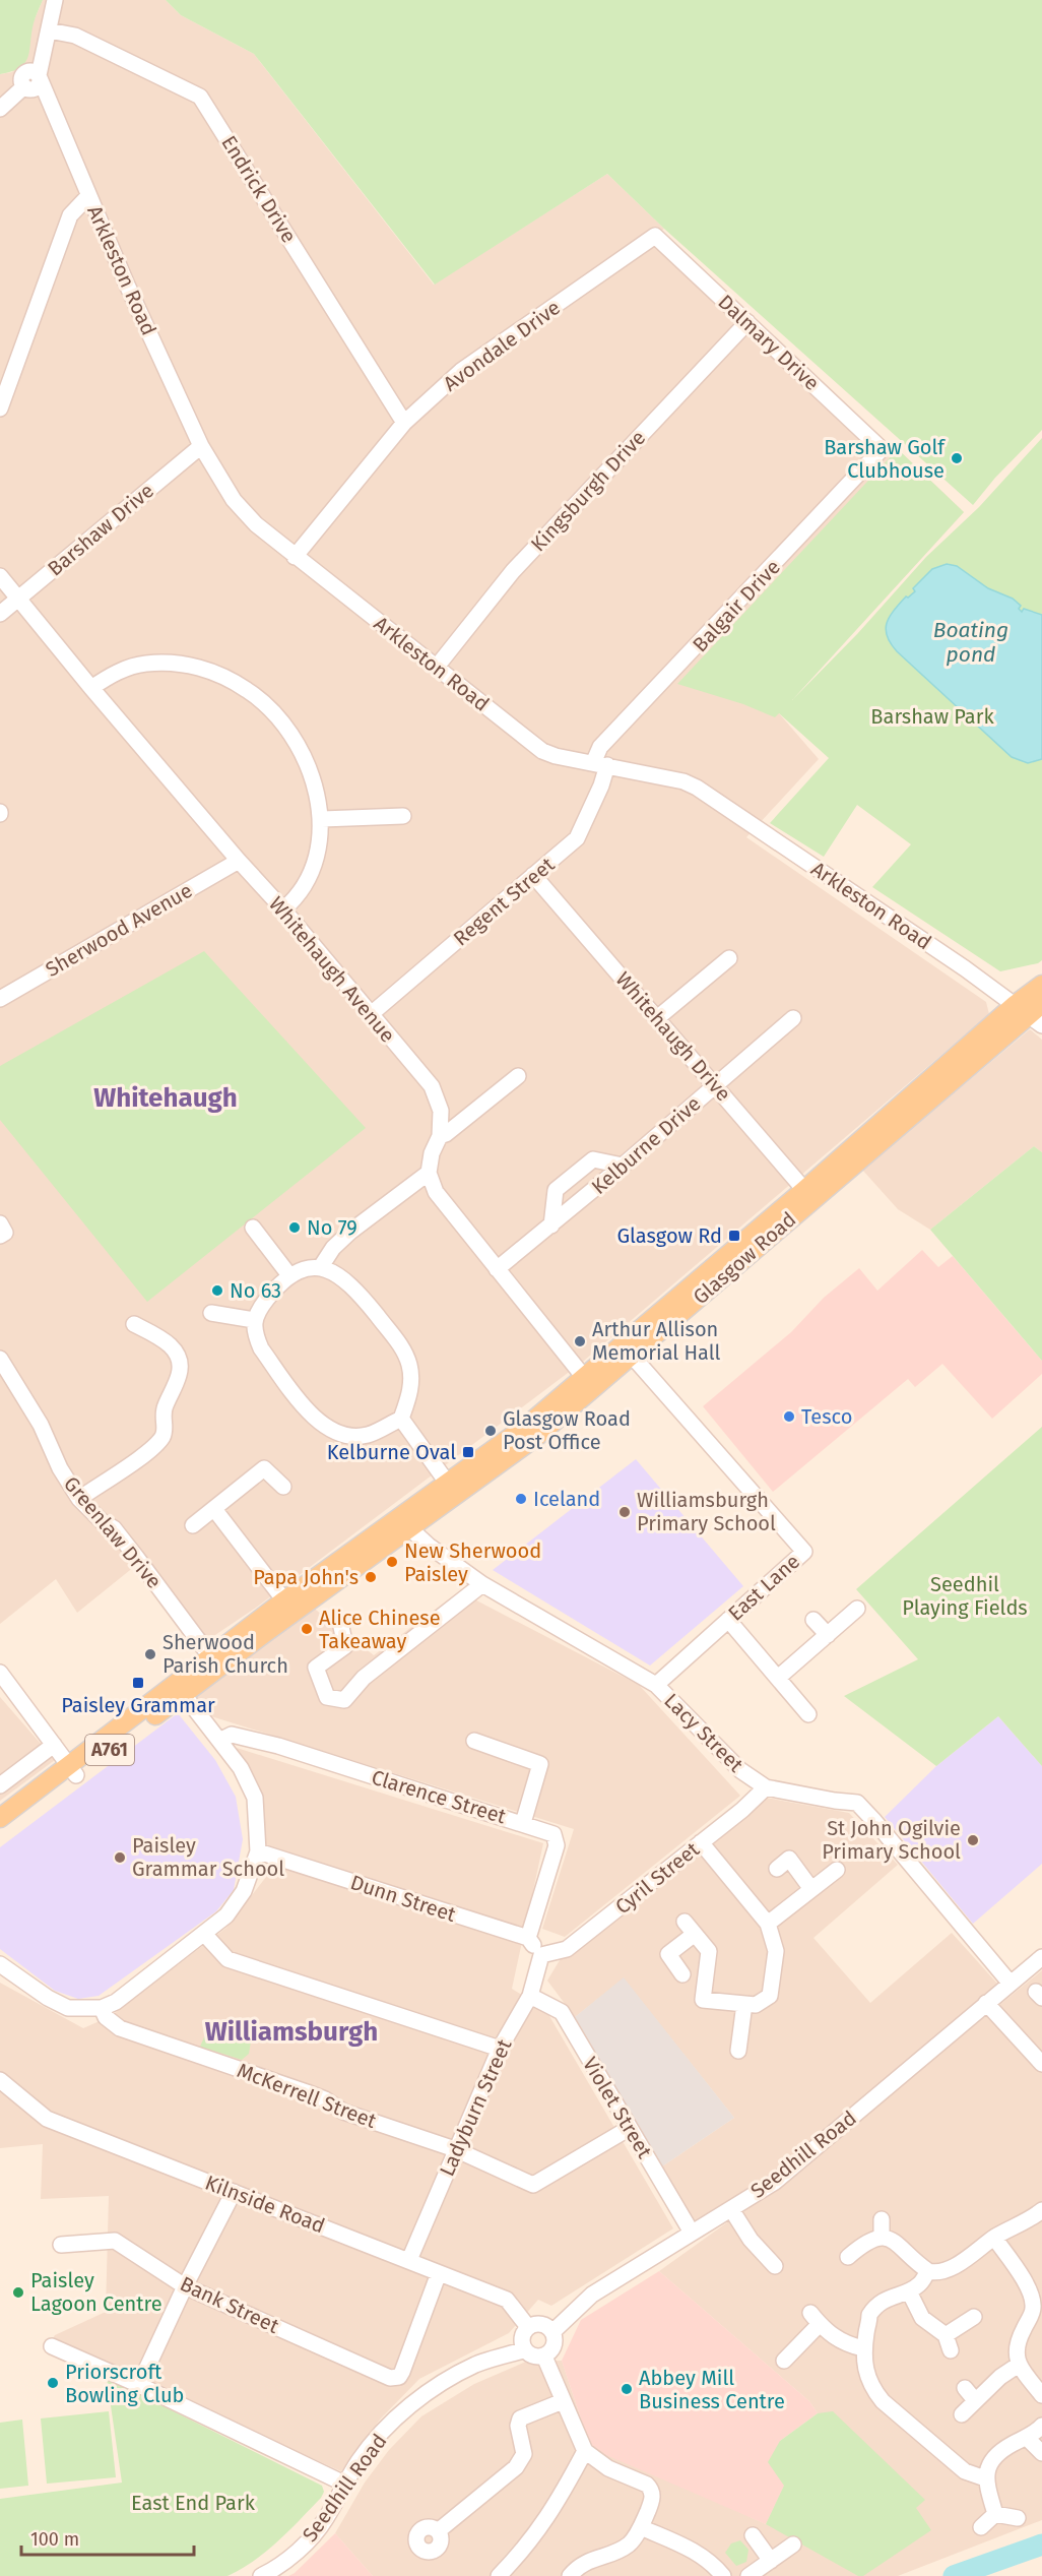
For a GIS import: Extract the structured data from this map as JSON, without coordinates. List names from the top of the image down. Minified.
{"streets":{"main road":["Glasgow Road","A761"],"street":["Endrick Drive","Arkleston Road","Dalmary Drive","Avondale Drive","Kingsburgh Drive","Barshaw Drive","Balgair Drive","Regent Street","Sherwood Avenue","Whitehaugh Avenue","Whitehaugh Drive","Kelburne Drive","Greenlaw Drive","East Lane","Lacy Street","Clarence Street","Cyril Street","Dunn Street","McKerrell Street","Ladyburn Street","Violet Street","Seedhill Road","Kilnside Road","Bank Street"]},"crossings":[["Endrick Drive","Arkleston Road"],["Endrick Drive","Avondale Drive"],["Arkleston Road","Avondale Drive"],["Arkleston Road","Kingsburgh Drive"],["Arkleston Road","Barshaw Drive"],["Arkleston Road","Balgair Drive"],["Arkleston Road","Regent Street"],["Arkleston Road","Glasgow Road"],["Dalmary Drive","Avondale Drive"],["Dalmary Drive","Kingsburgh Drive"],["Dalmary Drive","Balgair Drive"],["Barshaw Drive","Whitehaugh Avenue"],["Balgair Drive","Regent Street"],["Regent Street","Whitehaugh Avenue"],["Regent Street","Whitehaugh Drive"],["Sherwood Avenue","Whitehaugh Avenue"],["Whitehaugh Drive","Kelburne Drive"],["Whitehaugh Drive","Glasgow Road"],["Glasgow Road","Greenlaw Drive"],["Glasgow Road","East Lane"],["Glasgow Road","Lacy Street"],["East Lane","Lacy Street"],["Lacy Street","Cyril Street"],["Lacy Street","Seedhill Road"],["Clarence Street","Dunn Street"],["Cyril Street","Ladyburn Street"],["McKerrell Street","Ladyburn Street"],["McKerrell Street","Violet Street"],["Ladyburn Street","Violet Street"],["Ladyburn Street","Kilnside Road"],["Violet Street","Seedhill Road"],["Seedhill Road","Kilnside Road"],["Kilnside Road","Bank Street"]],"districts":["Whitehaugh","Williamsburgh"],"water":["Boating pond"],"parks":["Barshaw Park","Seedhil Playing Fields","East End Park"],"places":{"other":["Barshaw Golf Clubhouse","No 79","No 63","Arthur Allison Memorial Hall","Tesco","Glasgow Road Post Office","Iceland","Williamsburgh Primary School","New Sherwood Paisley","Papa John's","Alice Chinese Takeaway","Sherwood Parish Church","St John Ogilvie Primary School","Paisley Grammar School","Paisley Lagoon Centre","Priorscroft Bowling Club","Abbey Mill Business Centre"],"transit":["Glasgow Rd","Kelburne Oval","Paisley Grammar"]},"scale_bar":"100 m"}
